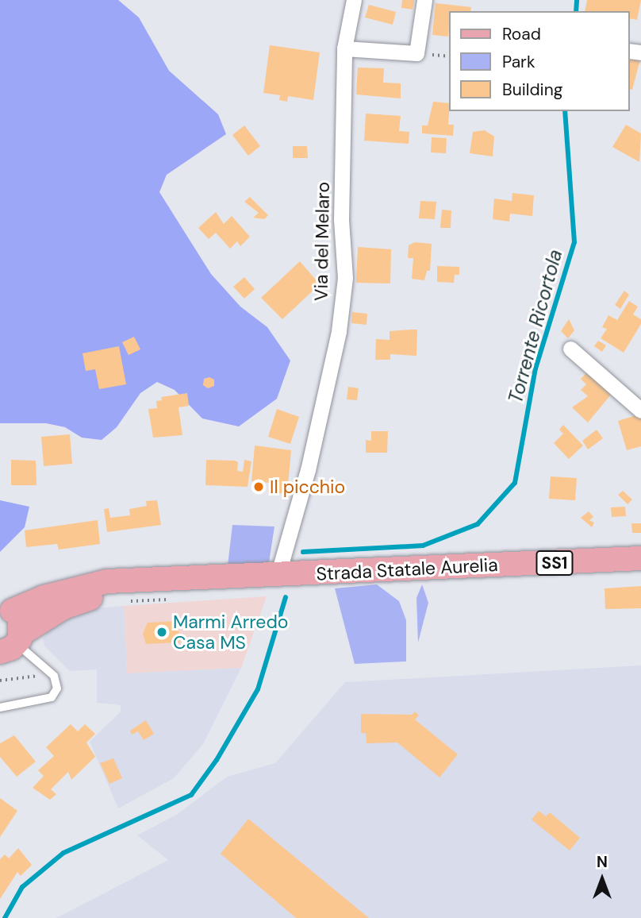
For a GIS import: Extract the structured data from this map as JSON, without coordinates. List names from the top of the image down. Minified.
{"streets":{"main road":["SS1","Strada Statale Aurelia"],"street":["Via del Melaro"]},"crossings":[["Via del Melaro","Strada Statale Aurelia"]],"water":["Torrente Ricortola"],"places":["Il picchio","Marmi Arredo Casa MS"],"legend":["Road","Park","Building"],"north":"top"}
